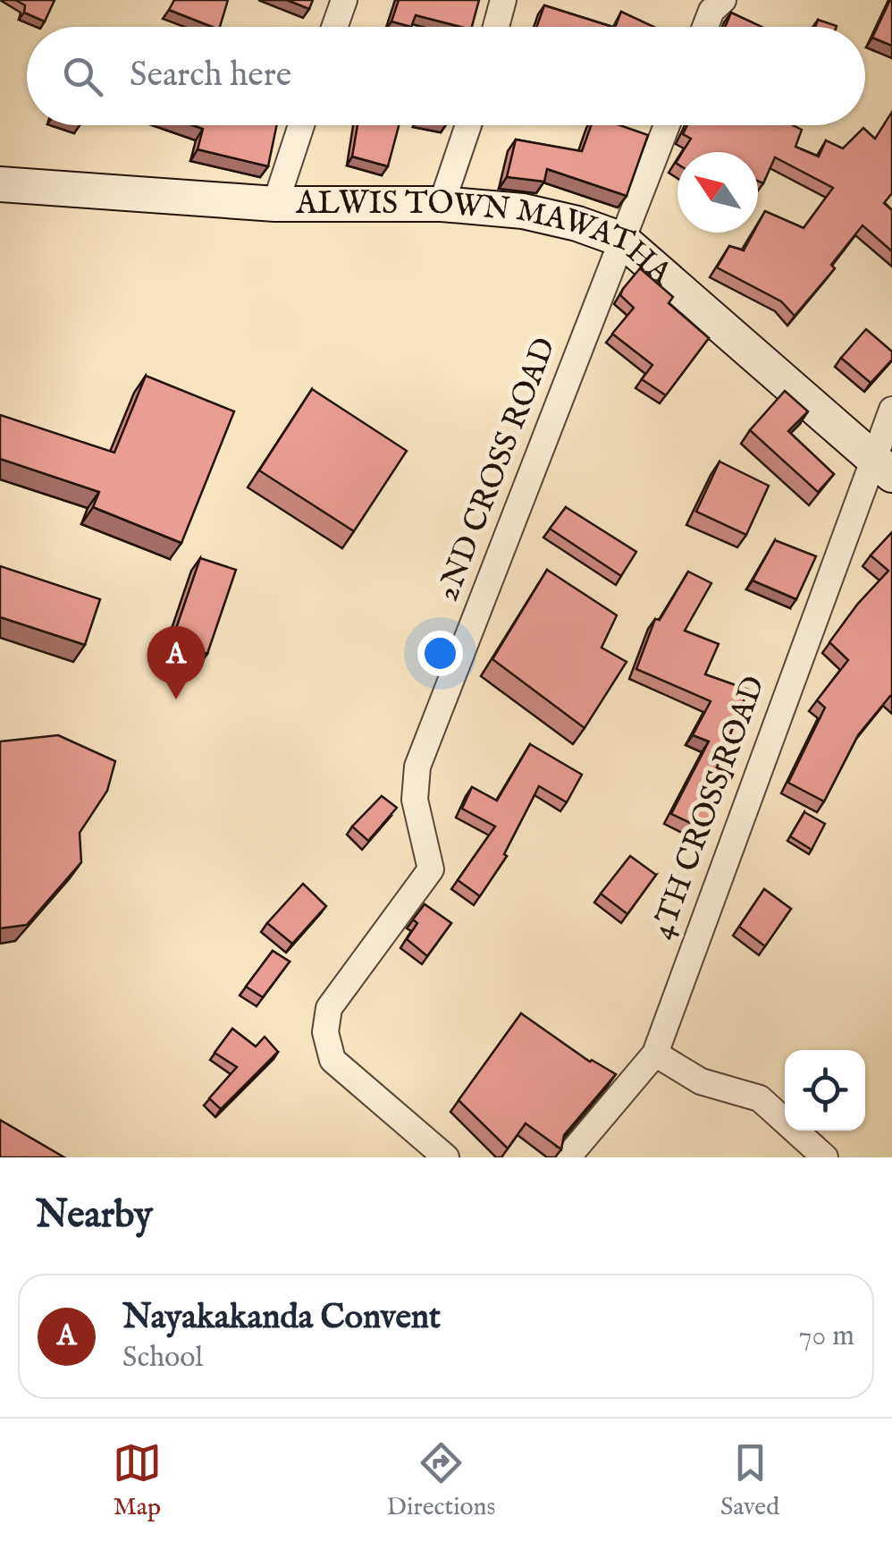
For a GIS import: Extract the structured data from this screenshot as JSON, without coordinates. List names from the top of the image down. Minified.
{"streets":{"street":["ALWIS TOWN MAWATHA","2ND CROSS ROAD","4TH CROSS ROAD"]},"crossings":[["ALWIS TOWN MAWATHA","2ND CROSS ROAD"],["ALWIS TOWN MAWATHA","4TH CROSS ROAD"]],"north":"top left","page":{"search":"Search here","pins":"A","heading":"Nearby","list":[{"mark":"A","name":"Nayakakanda Convent","note":"School","value":"70 m"}],"nav":["Map","Directions","Saved"]}}
